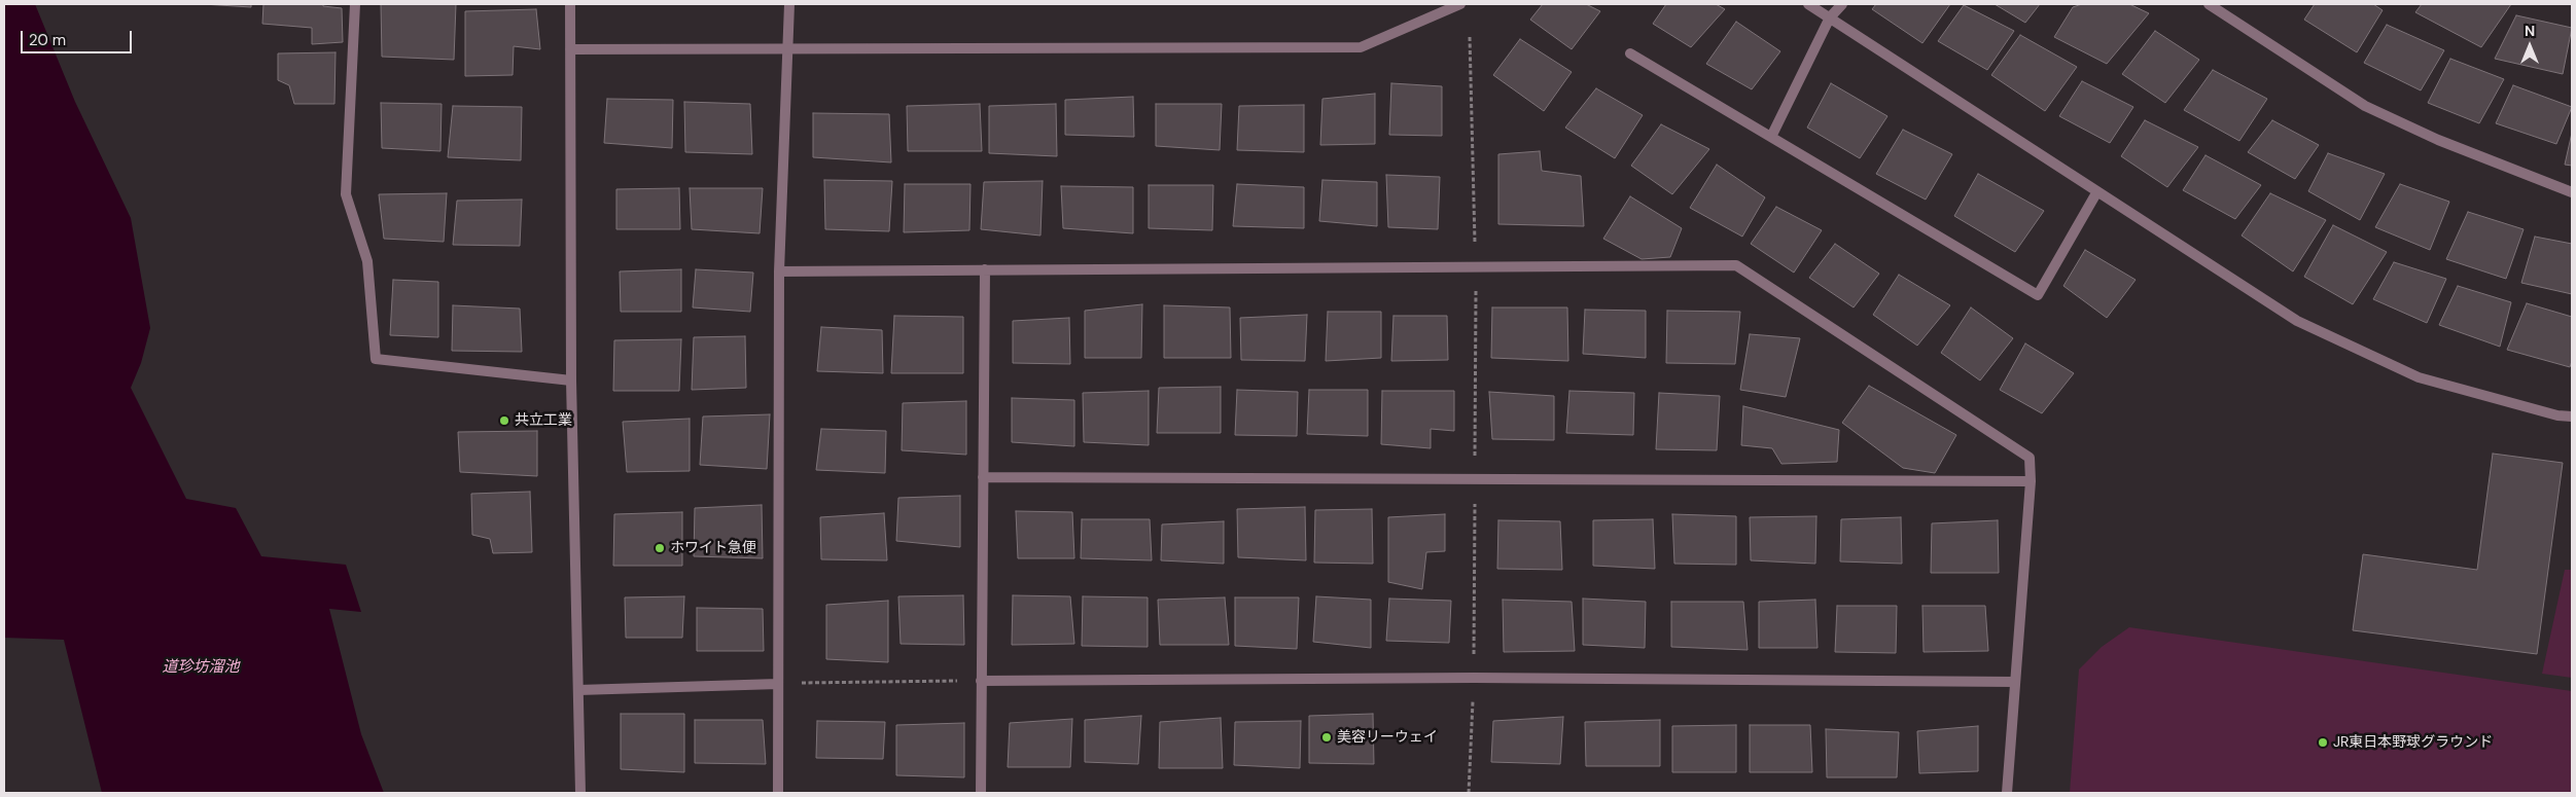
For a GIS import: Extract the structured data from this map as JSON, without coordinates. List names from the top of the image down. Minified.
{"water":["道珍坊溜池"],"places":["共立工業","ホワイト急便","美容リーウェイ","JR東日本野球グラウンド"],"scale_bar":"20 m","north":"top"}
